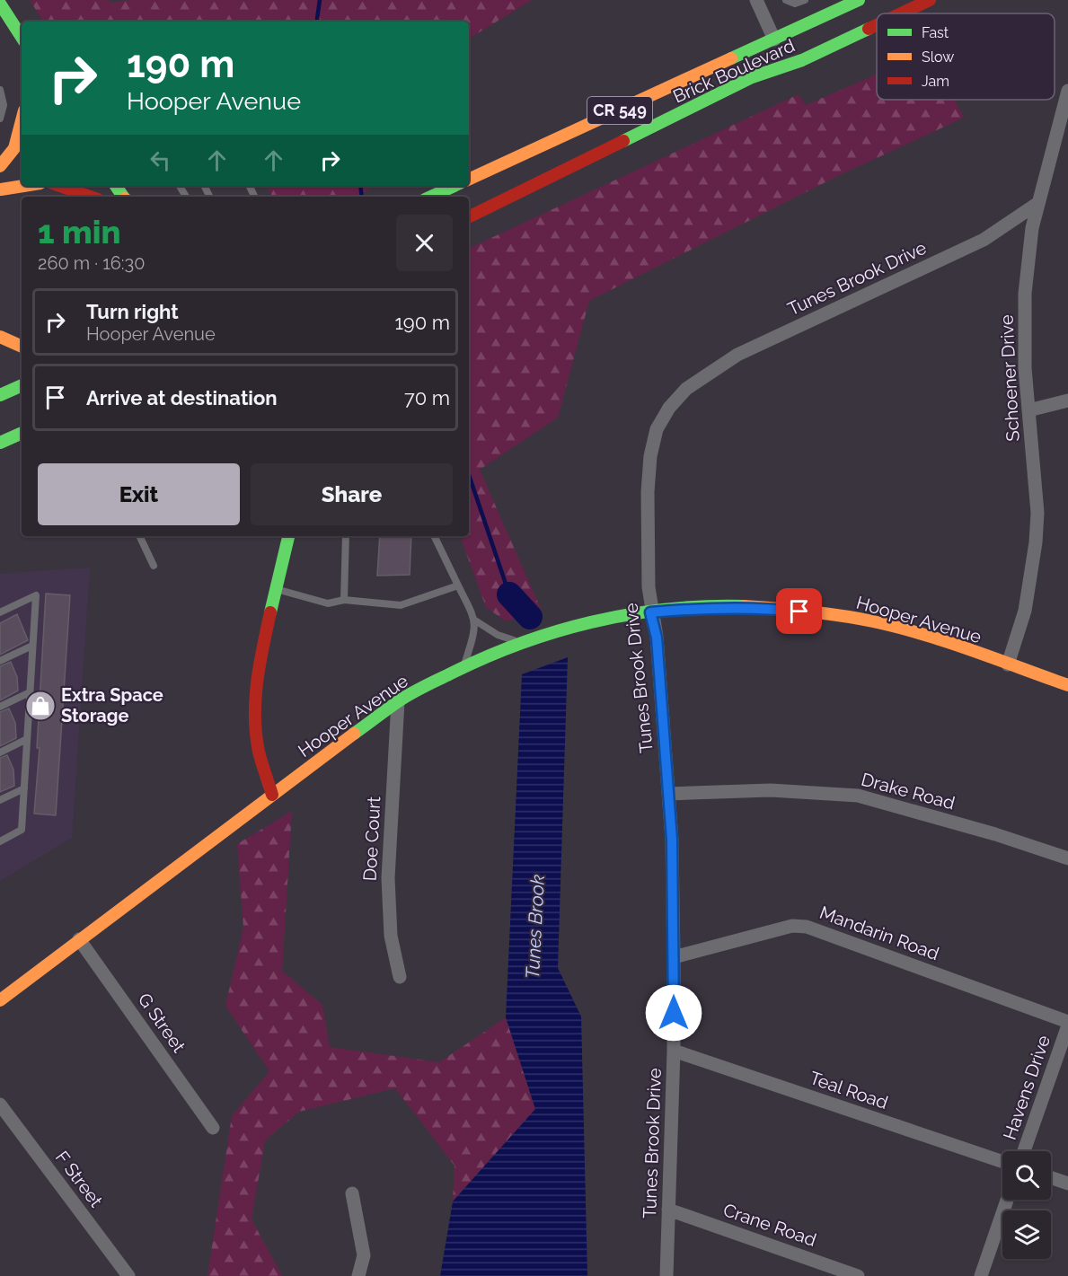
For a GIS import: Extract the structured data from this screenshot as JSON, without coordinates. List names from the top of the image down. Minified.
{"streets":{"main road":["Brick Boulevard","CR 549","Hooper Avenue"],"street":["Tunes Brook Drive","Schoener Drive","Drake Road","Doe Court","Mandarin Road","G Street","Havens Drive","Teal Road","F Street","Crane Road"]},"crossings":[["Tunes Brook Drive","Schoener Drive"],["Tunes Brook Drive","Hooper Avenue"],["Tunes Brook Drive","Drake Road"],["Tunes Brook Drive","Mandarin Road"],["Tunes Brook Drive","Teal Road"],["Tunes Brook Drive","Crane Road"],["Schoener Drive","Hooper Avenue"],["Hooper Avenue","Doe Court"],["Hooper Avenue","G Street"],["Mandarin Road","Havens Drive"]],"water":["Tunes Brook"],"places":{"shop":["Extra Space Storage"]},"legend":["Fast","Slow","Jam"],"page":{"turn":["190 m","Hooper Avenue"],"heading":["1 min","260 m · 16:30"],"list":[{"name":"Turn right","note":"Hooper Avenue","value":"190 m"},{"name":"Arrive at destination","value":"70 m"}],"buttons":["Exit","Share"]}}
